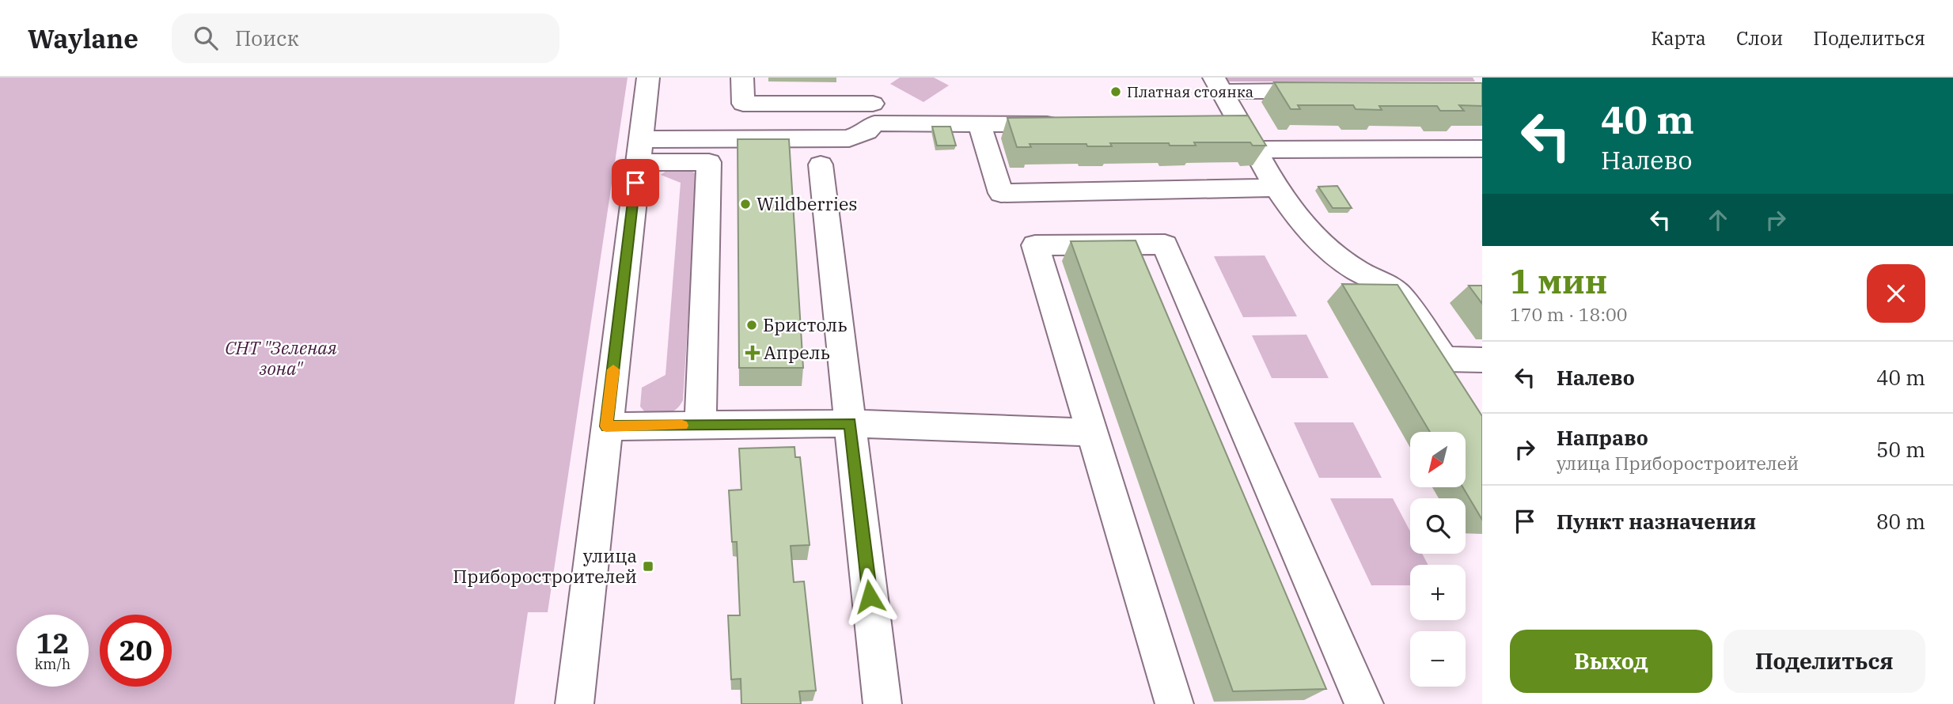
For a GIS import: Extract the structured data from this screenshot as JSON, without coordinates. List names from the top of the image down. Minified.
{"parks":["СНТ \"Зеленая зона\""],"places":{"other":["Платная стоянка","Wildberries","Бристоль"],"health":["Апрель"],"transit":["улица Приборостроителей"]},"north":"bottom left","page":{"header":"Waylane","search":"Поиск","nav":["Карта","Слои","Поделиться"],"turn":["40 m","Налево"],"heading":["1 мин","170 m · 18:00"],"list":[{"name":"Налево","value":"40 m"},{"name":"Направо","note":"улица Приборостроителей","value":"50 m"},{"name":"Пункт назначения","value":"80 m"}],"map_buttons":["+","−"],"speed":"12 km/h","limit":"20","buttons":["Выход","Поделиться"]}}
